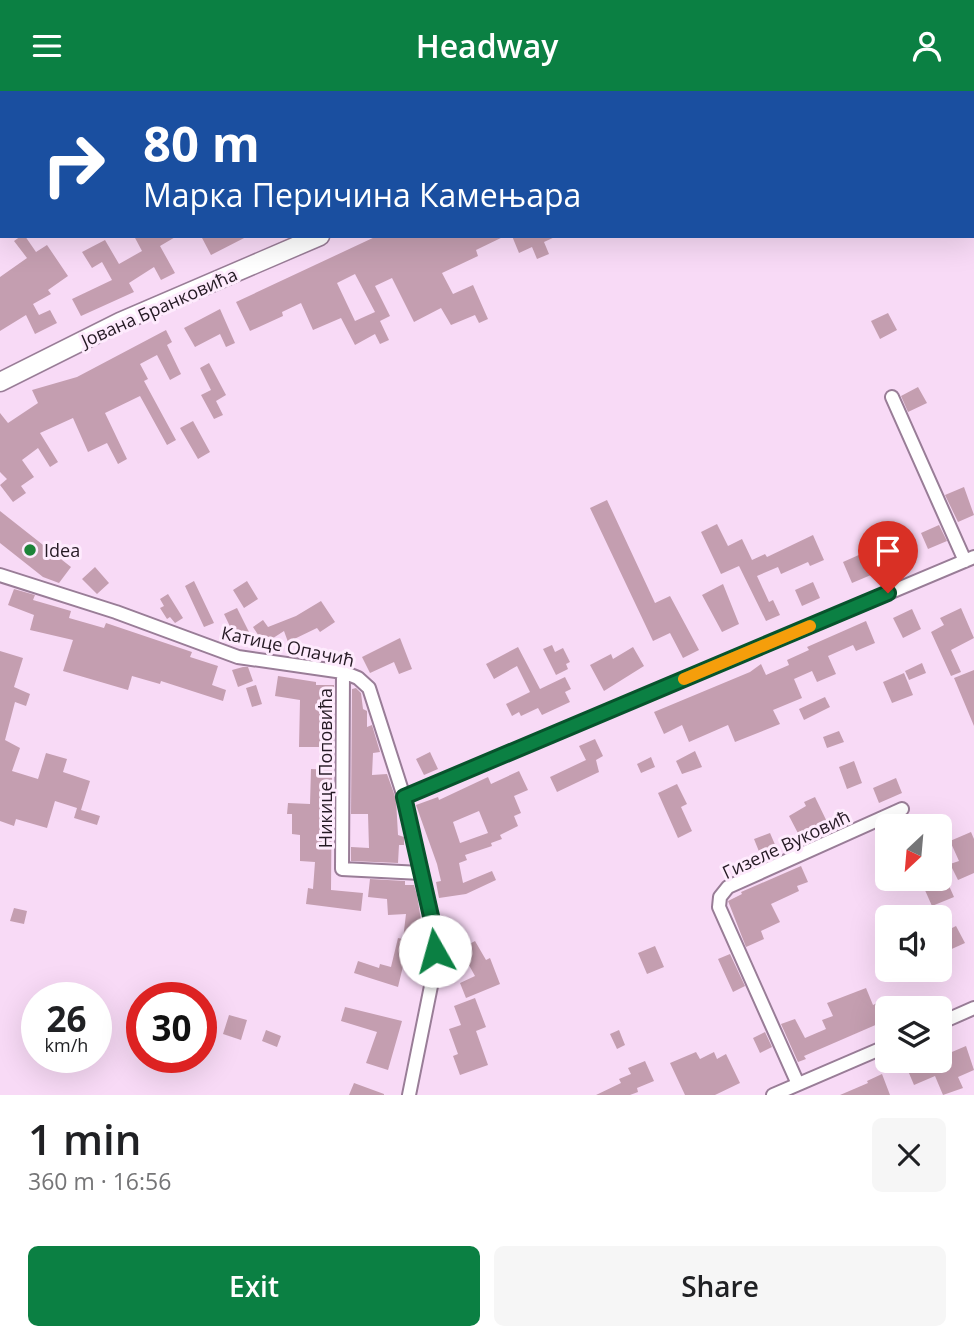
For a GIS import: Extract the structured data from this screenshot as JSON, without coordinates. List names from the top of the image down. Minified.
{"streets":{"main road":["Јована Бранковића"],"street":["Катице Опачић","Никице Поповића","Гизеле Вуковић"]},"crossings":[["Катице Опачић","Никице Поповића"]],"places":["Idea"],"north":"bottom left","page":{"header":"Headway","turn":["80 m","Марка Перичина Камењара"],"speed":"26 km/h","limit":"30","heading":["1 min","360 m · 16:56"],"buttons":["Exit","Share"]}}
